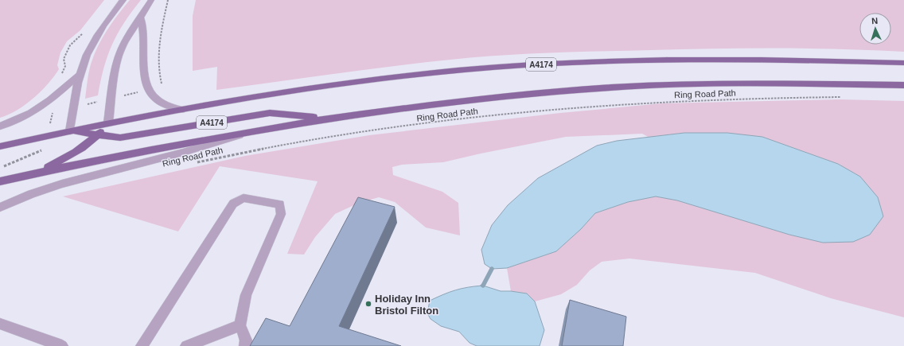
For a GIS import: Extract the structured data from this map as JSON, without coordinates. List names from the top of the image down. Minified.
{"streets":{"main road":["A4174"],"path":["Ring Road Path"]},"places":["Holiday Inn Bristol Filton"],"north":"top"}
